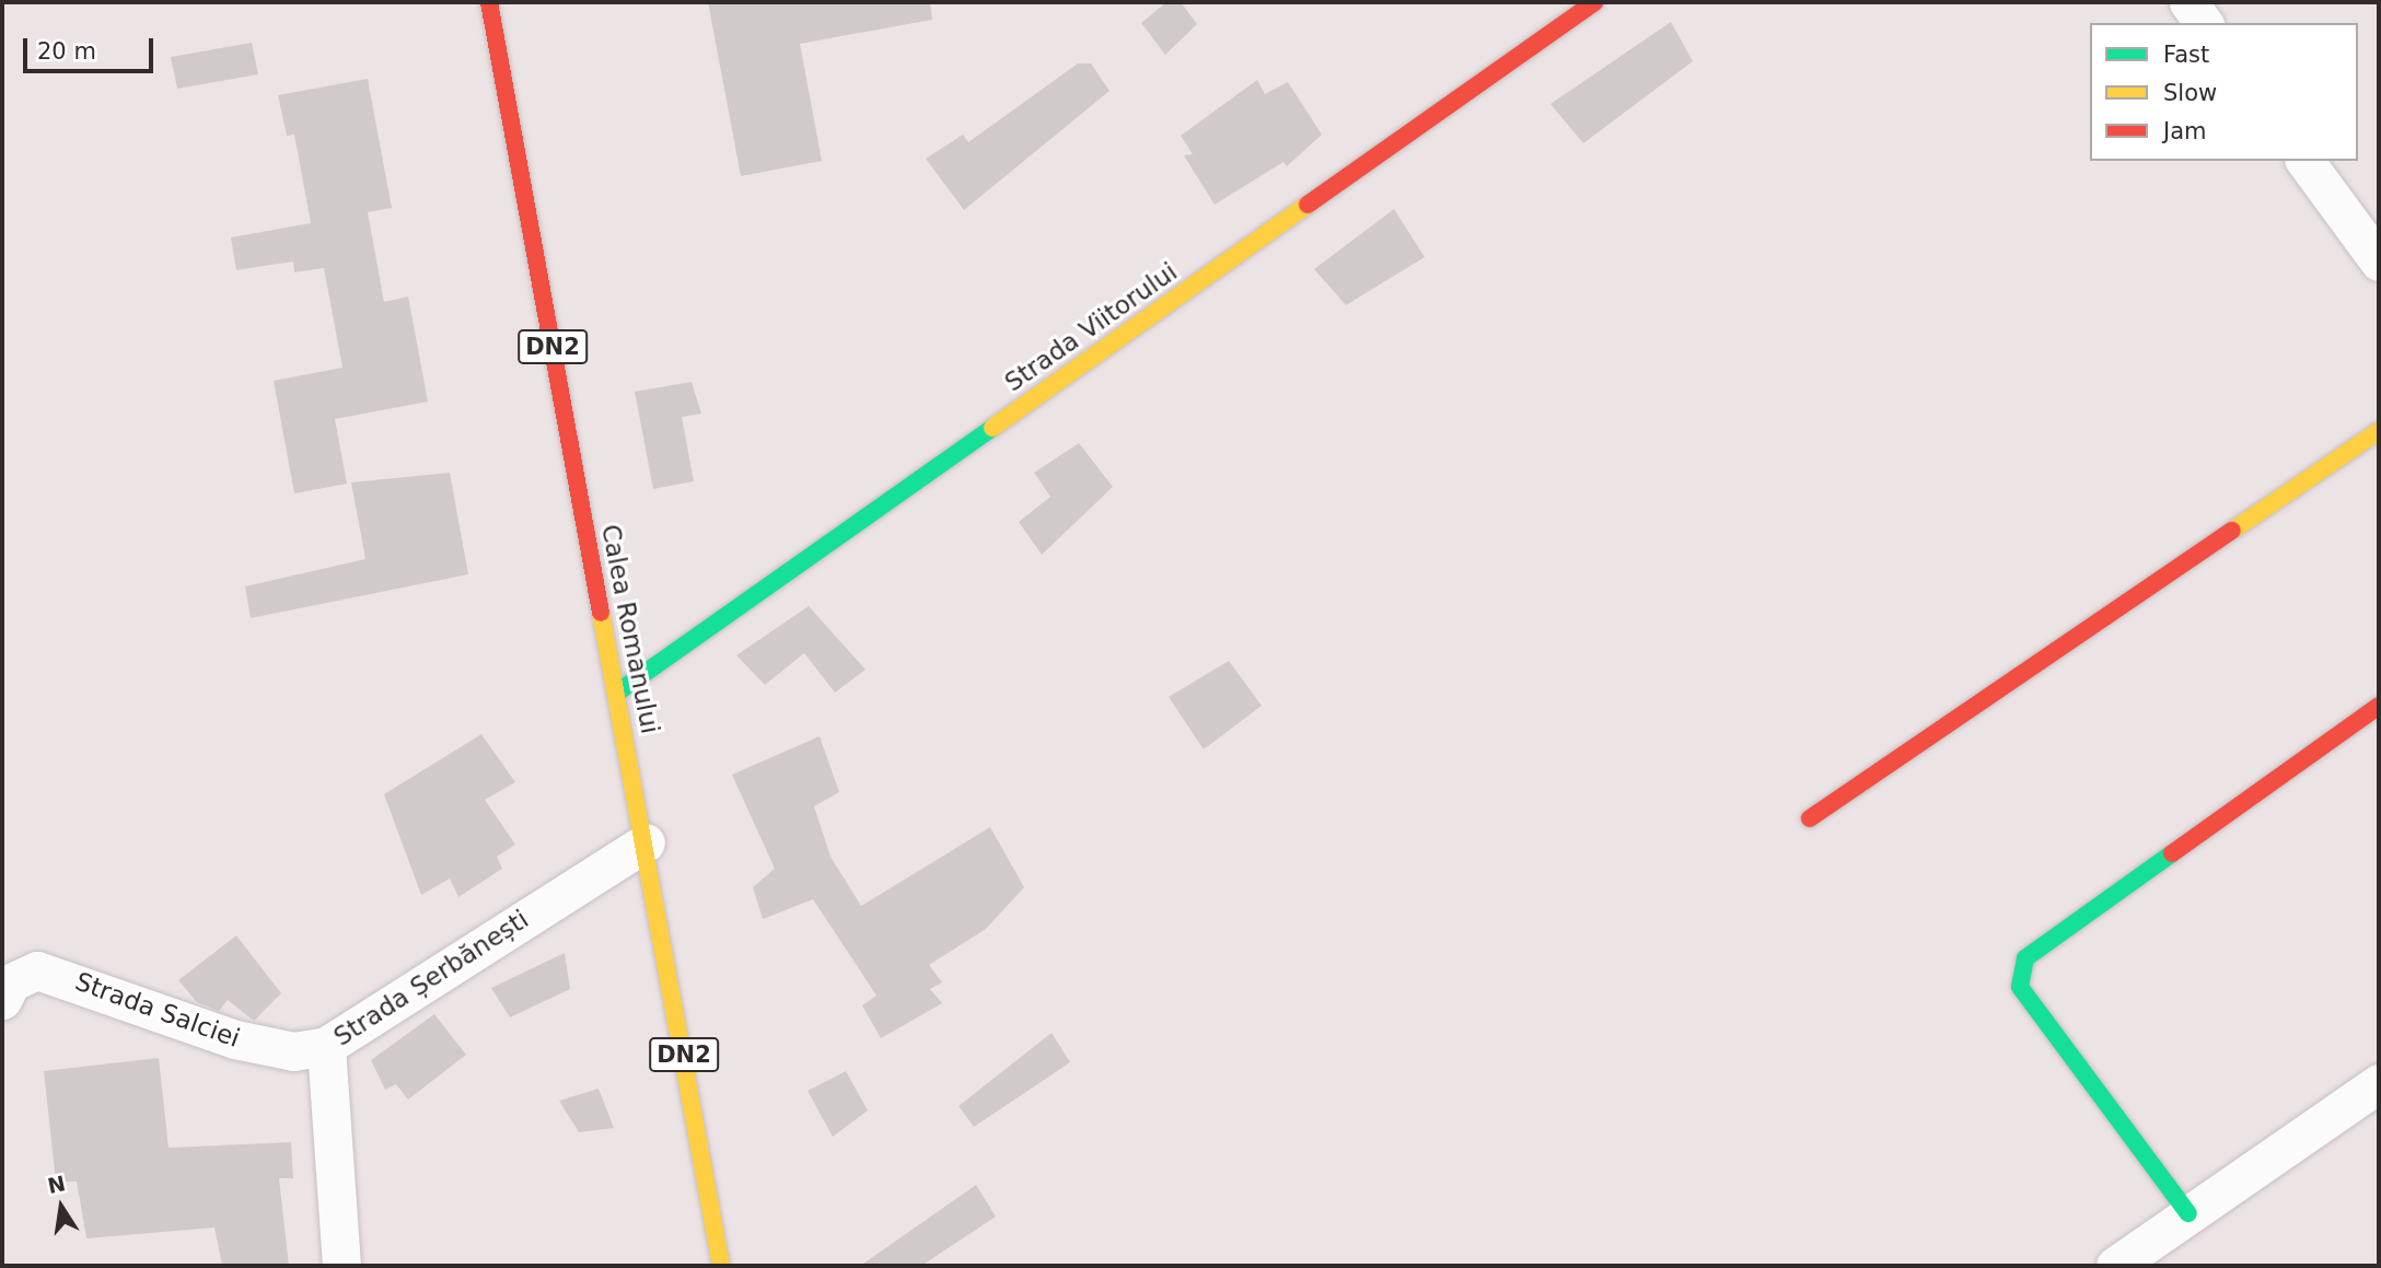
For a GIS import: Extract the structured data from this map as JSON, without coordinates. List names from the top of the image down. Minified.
{"streets":{"street":["Strada Viitorului","DN2","Calea Romanului","Strada Șerbănești","Strada Salciei"]},"crossings":[["Strada Viitorului","Calea Romanului"],["Calea Romanului","Strada Șerbănești"],["Strada Șerbănești","Strada Salciei"]],"legend":["Fast","Slow","Jam"],"scale_bar":"20 m","north":"top"}
